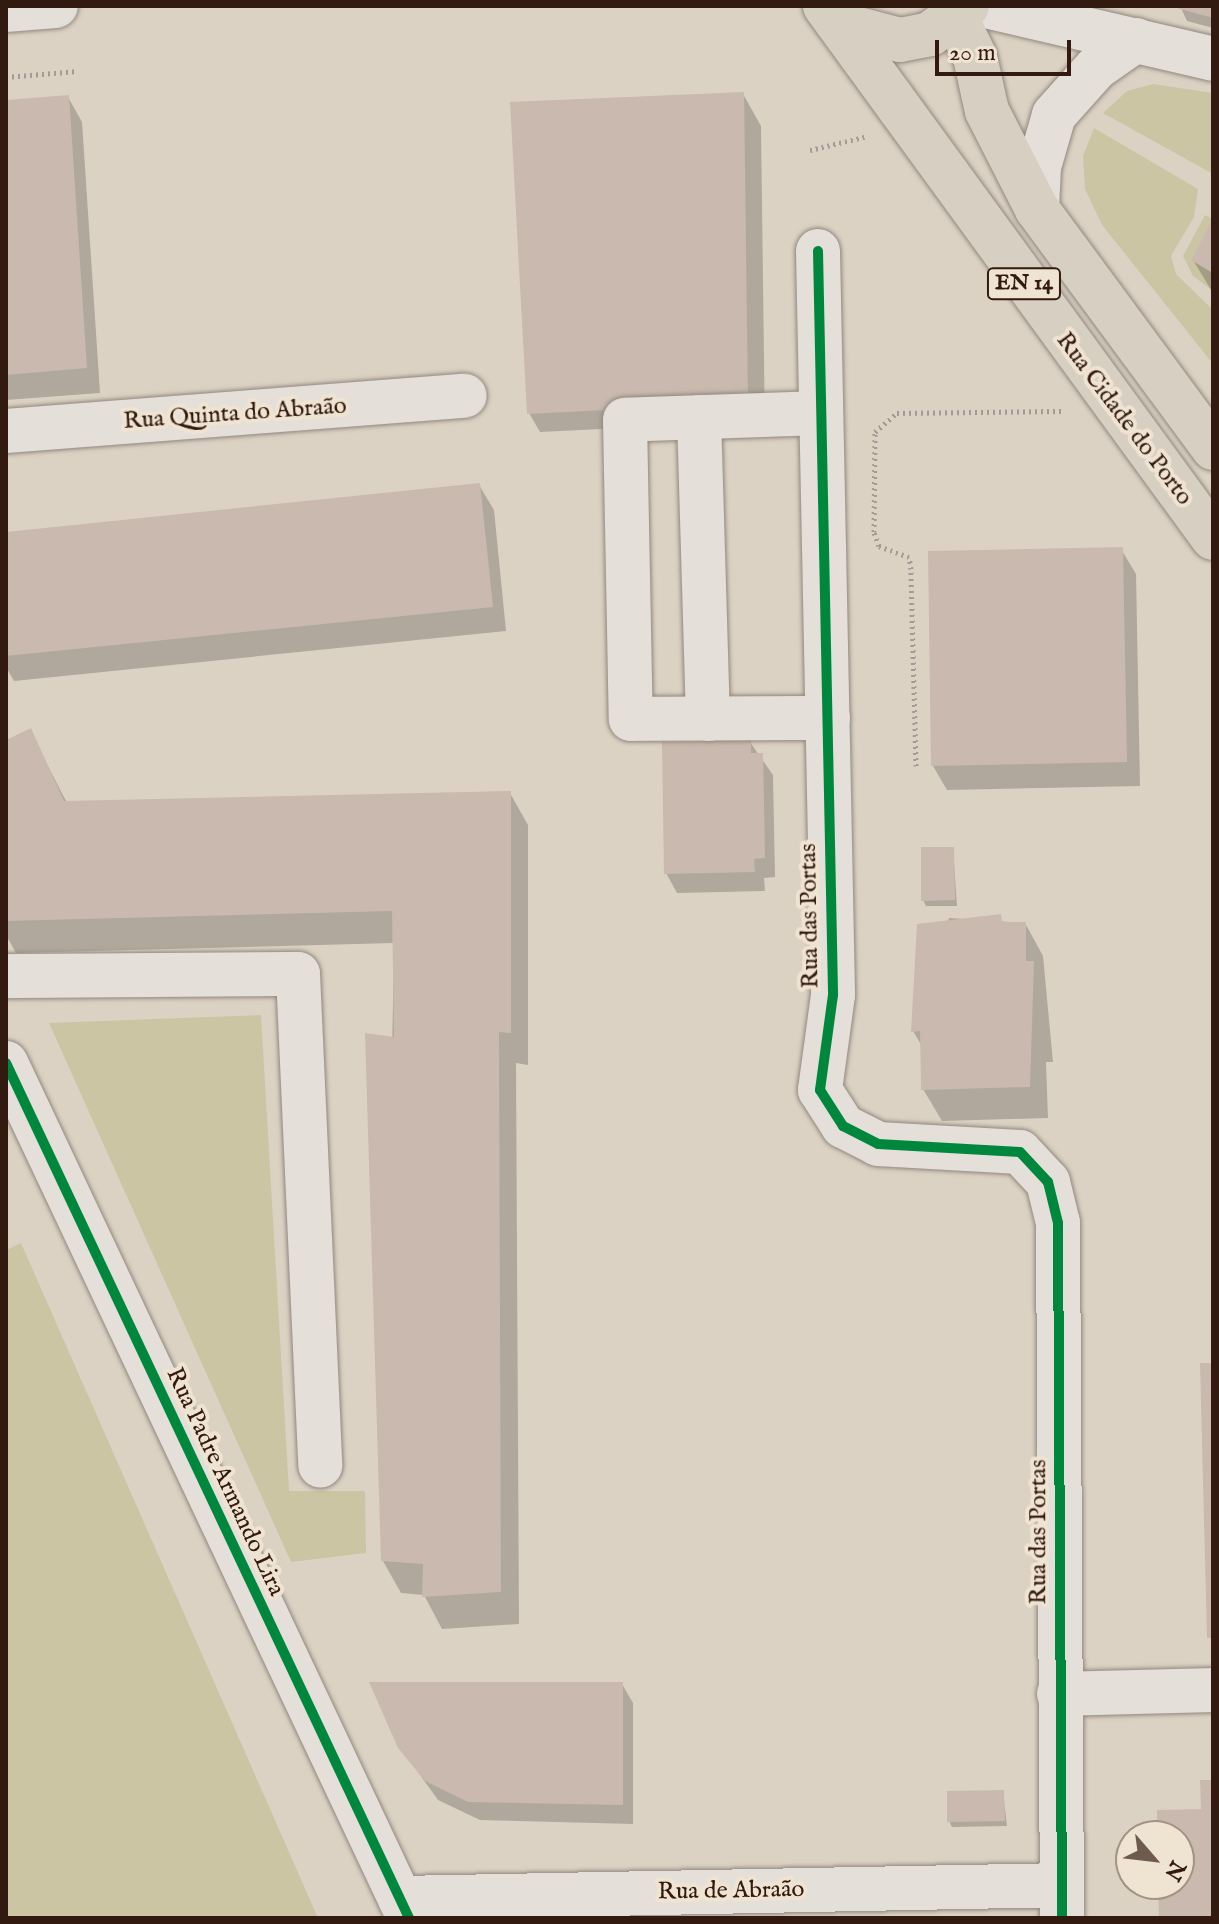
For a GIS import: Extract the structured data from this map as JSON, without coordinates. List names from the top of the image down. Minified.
{"streets":{"main road":["EN 14","Rua Cidade do Porto"],"street":["Rua Quinta do Abraão","Rua das Portas","Rua Padre Armando Lira","Rua de Abraão"]},"crossings":[["Rua das Portas","Rua de Abraão"],["Rua Padre Armando Lira","Rua de Abraão"]],"scale_bar":"20 m","north":"bottom right"}
